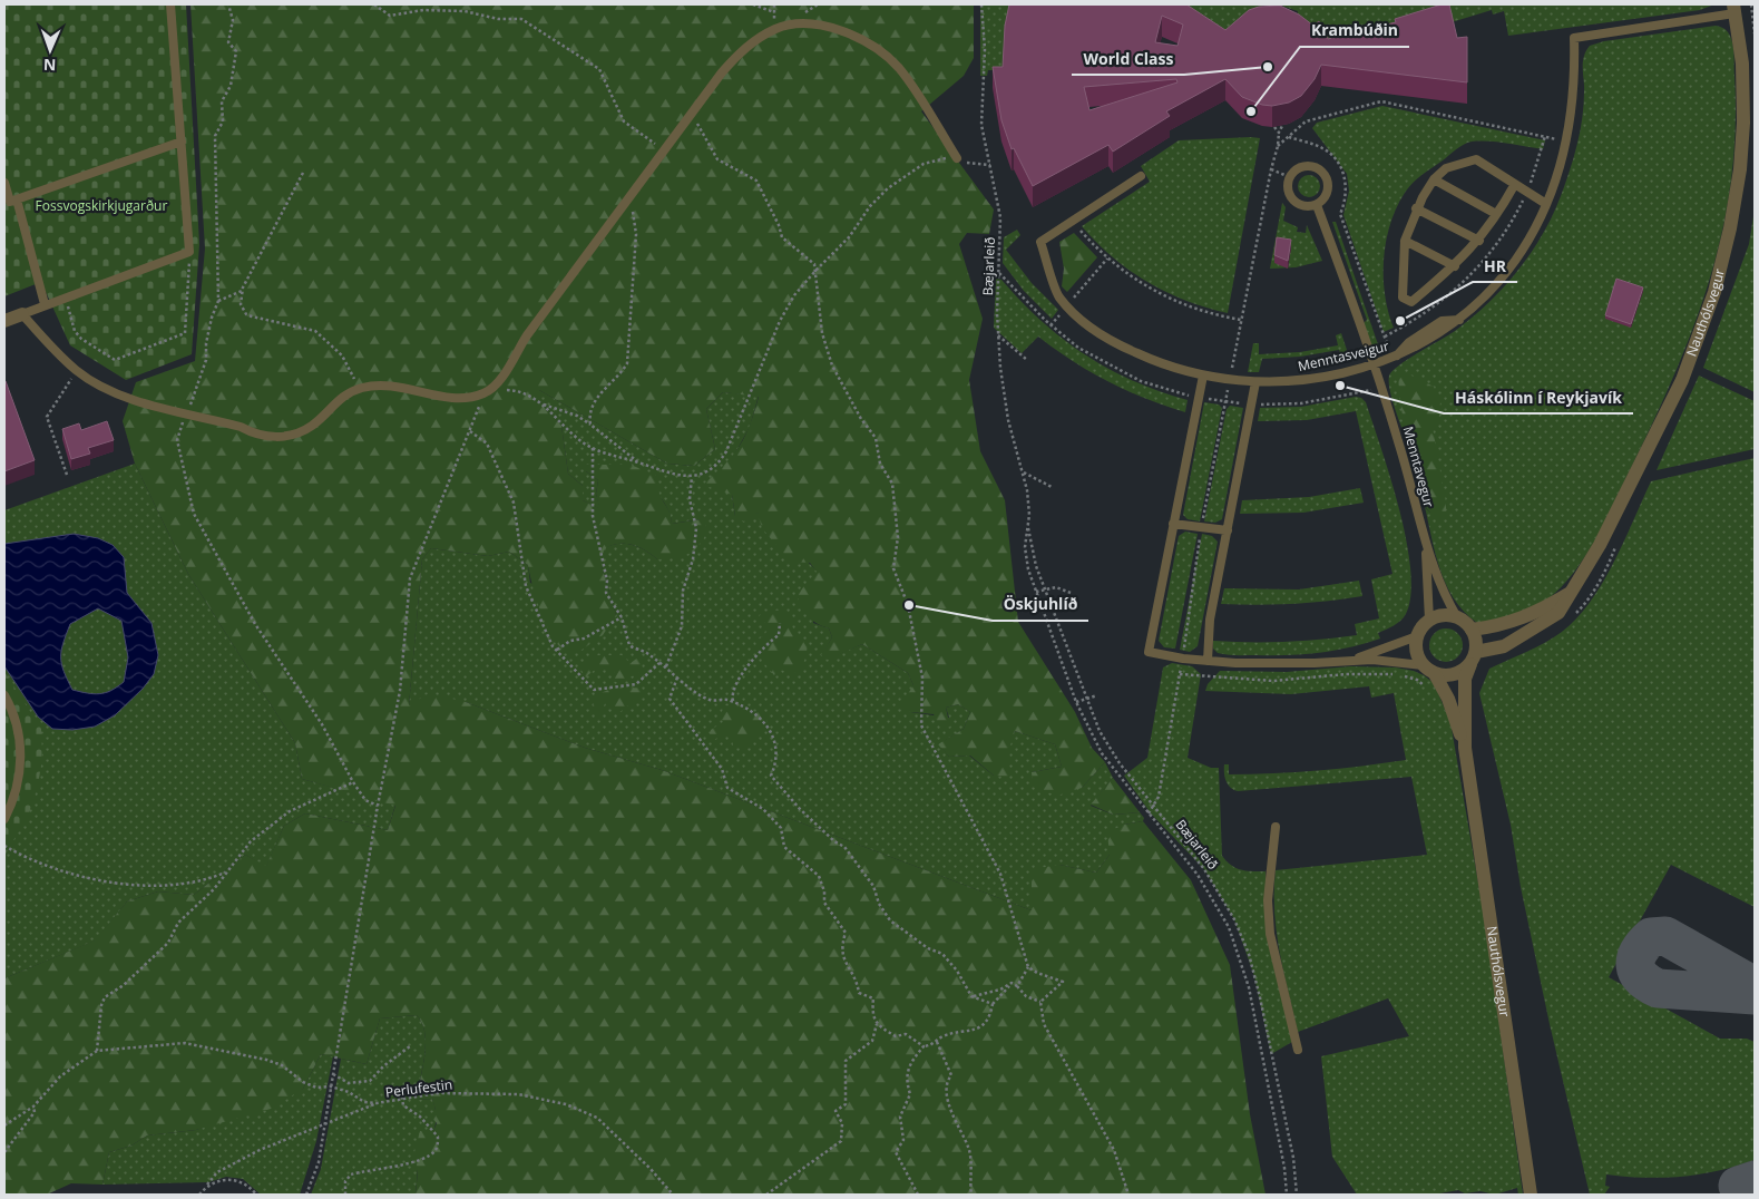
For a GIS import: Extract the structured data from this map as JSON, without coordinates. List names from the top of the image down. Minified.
{"streets":{"street":["Nauthólsvegur"],"lane":["Menntasveigur","Menntavegur"],"path":["Bæjarleið","Perlufestin"]},"crossings":[["Nauthólsvegur","Menntavegur"],["Menntasveigur","Menntavegur"]],"parks":["Fossvogskirkjugarður"],"places":["World Class","Krambúðin","HR","Háskólinn í Reykjavík","Öskjuhlíð"],"north":"bottom"}
